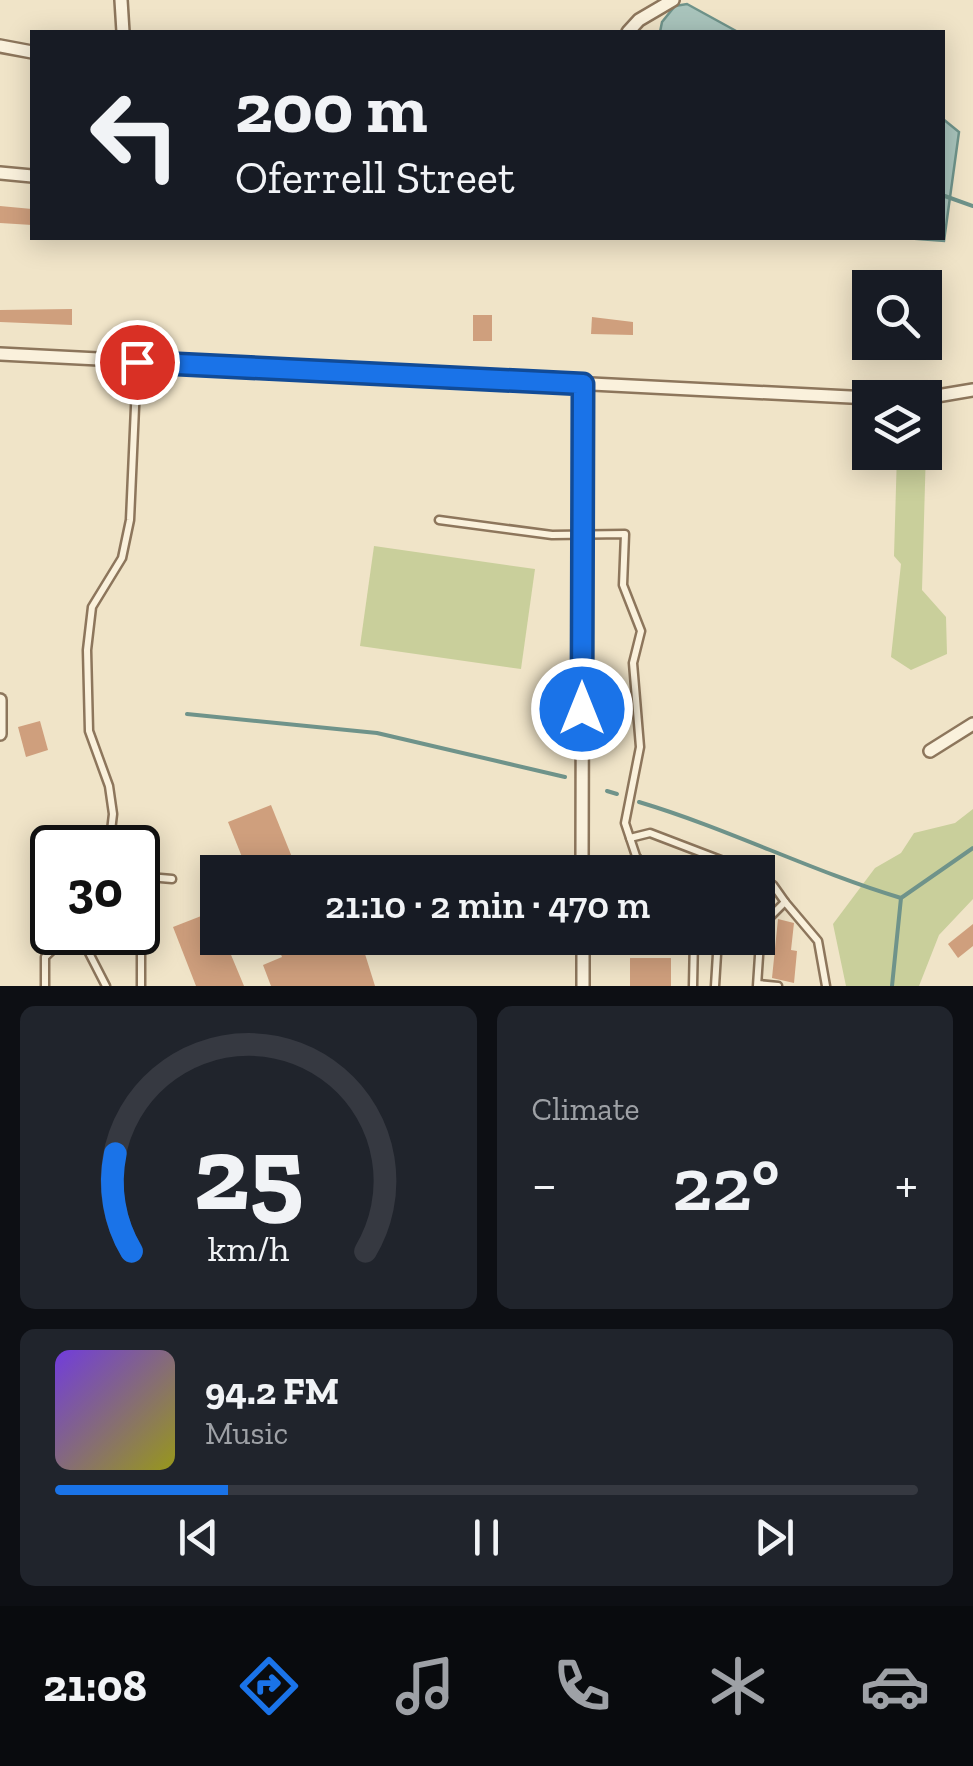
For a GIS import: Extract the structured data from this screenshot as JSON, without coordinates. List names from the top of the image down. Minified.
{"page":{"turn":["200 m","Oferrell Street"],"limit":"30","trip":"21:10 · 2 min · 470 m","tile":"Climate","heat":["−","22°","+"],"song":["94.2 FM","Music"],"tabs":"21:08","gauge":["25","km/h"]}}
